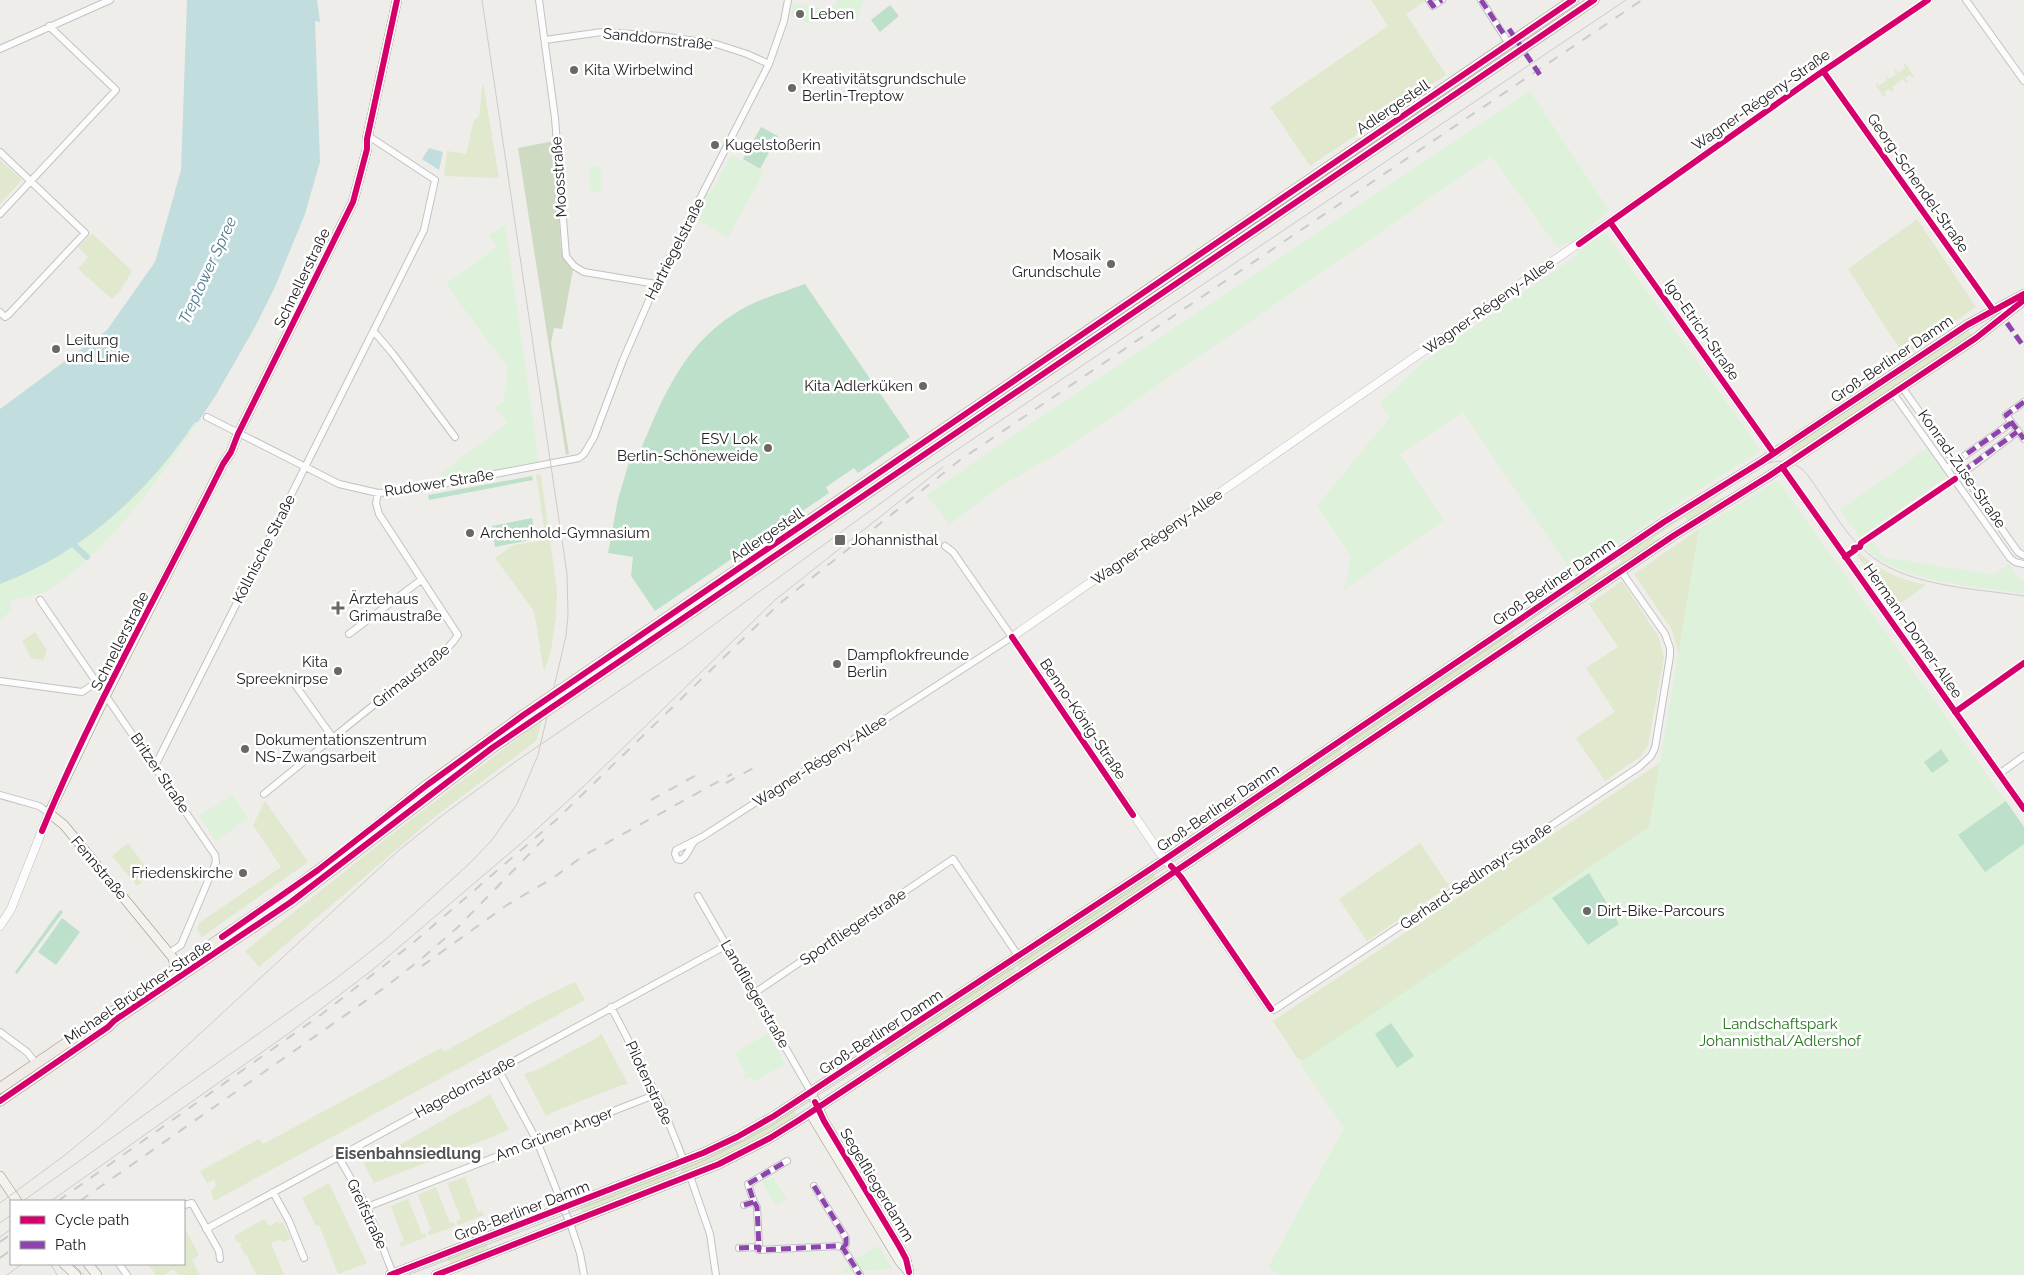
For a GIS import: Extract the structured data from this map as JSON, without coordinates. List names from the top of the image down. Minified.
{"streets":{"main road":["Adlergestell","Schnellerstraße","Groß-Berliner Damm","Fennstraße","Michael-Brückner-Straße","Segelfliegerdamm"],"street":["Sanddornstraße","Wagner-Régeny-Straße","Moosstraße","Georg-Schendel-Straße","Hartriegelstraße","Wagner-Régeny-Allee","Igo-Etrich-Straße","Konrad-Zuse-Straße","Rudower Straße","Köllnische Straße","Hermann-Dorner-Allee","Grimaustraße","Benno-König-Straße","Britzer Straße","Gerhard-Sedlmayr-Straße","Sportfliegerstraße","Landfliegerstraße","Pilotenstraße","Hagedornstraße","Am Grünen Anger","Greifstraße"]},"crossings":[["Sanddornstraße","Moosstraße"],["Sanddornstraße","Hartriegelstraße"],["Wagner-Régeny-Straße","Georg-Schendel-Straße"],["Wagner-Régeny-Straße","Wagner-Régeny-Allee"],["Wagner-Régeny-Straße","Igo-Etrich-Straße"],["Adlergestell","Michael-Brückner-Straße"],["Moosstraße","Hartriegelstraße"],["Georg-Schendel-Straße","Groß-Berliner Damm"],["Hartriegelstraße","Rudower Straße"],["Schnellerstraße","Rudower Straße"],["Schnellerstraße","Köllnische Straße"],["Schnellerstraße","Britzer Straße"],["Schnellerstraße","Fennstraße"],["Wagner-Régeny-Allee","Igo-Etrich-Straße"],["Wagner-Régeny-Allee","Benno-König-Straße"],["Igo-Etrich-Straße","Groß-Berliner Damm"],["Groß-Berliner Damm","Konrad-Zuse-Straße"],["Groß-Berliner Damm","Hermann-Dorner-Allee"],["Groß-Berliner Damm","Benno-König-Straße"],["Groß-Berliner Damm","Gerhard-Sedlmayr-Straße"],["Groß-Berliner Damm","Sportfliegerstraße"],["Groß-Berliner Damm","Landfliegerstraße"],["Groß-Berliner Damm","Pilotenstraße"],["Groß-Berliner Damm","Segelfliegerdamm"],["Groß-Berliner Damm","Greifstraße"],["Rudower Straße","Köllnische Straße"],["Rudower Straße","Grimaustraße"],["Köllnische Straße","Britzer Straße"],["Benno-König-Straße","Gerhard-Sedlmayr-Straße"],["Britzer Straße","Fennstraße"],["Fennstraße","Michael-Brückner-Straße"],["Sportfliegerstraße","Landfliegerstraße"],["Landfliegerstraße","Hagedornstraße"],["Landfliegerstraße","Segelfliegerdamm"],["Pilotenstraße","Hagedornstraße"],["Pilotenstraße","Am Grünen Anger"],["Hagedornstraße","Greifstraße"],["Am Grünen Anger","Greifstraße"]],"districts":["Eisenbahnsiedlung"],"water":["Treptower Spree"],"parks":["Landschaftspark Johannisthal/Adlershof"],"places":{"other":["Leben","Kita Wirbelwind","Kreativitätsgrundschule Berlin-Treptow","Kugelstoßerin","Mosaik Grundschule","Leitung und Linie","Kita Adlerküken","ESV Lok Berlin-Schöneweide","Archenhold-Gymnasium","Dampflokfreunde Berlin","Kita Spreeknirpse","Dokumentationszentrum NS-Zwangsarbeit","Friedenskirche","Dirt-Bike-Parcours"],"transit":["Johannisthal"],"health":["Ärztehaus Grimaustraße"]},"legend":["Cycle path","Path"]}
